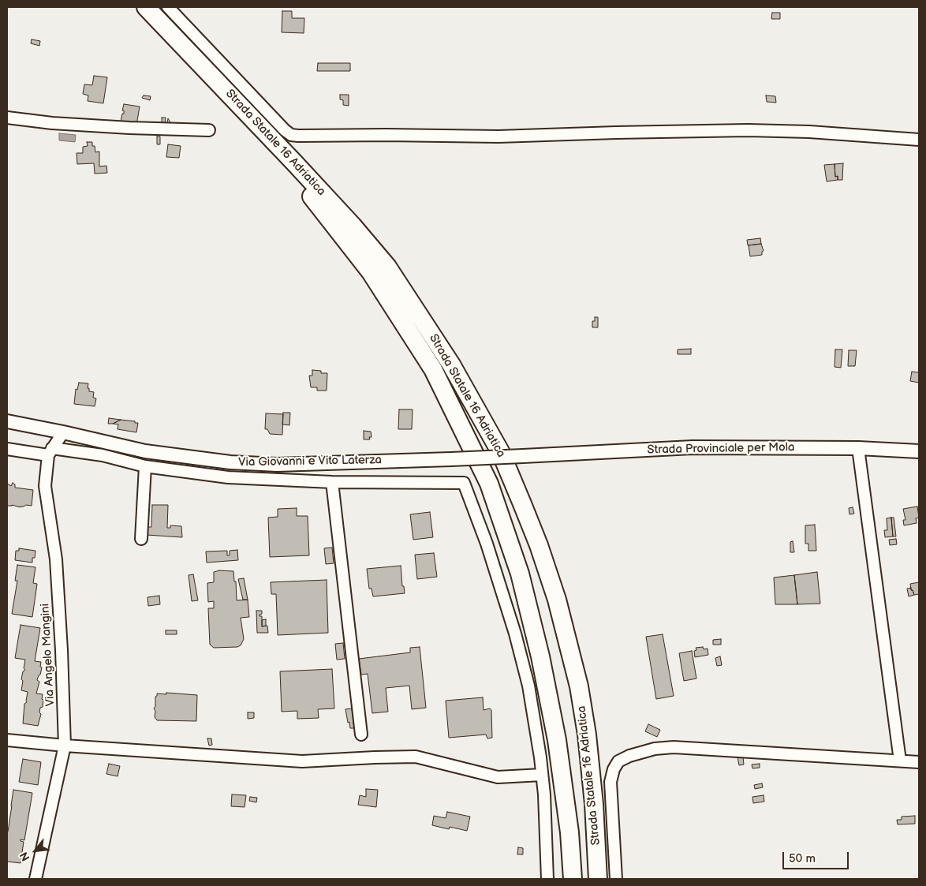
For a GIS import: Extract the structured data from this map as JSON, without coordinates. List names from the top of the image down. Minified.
{"streets":{"highway":["Strada Statale 16 Adriatica"],"street":["Strada Provinciale per Mola","Via Giovanni e Vito Laterza","Via Angelo Mangini"]},"crossings":[["Strada Provinciale per Mola","Via Giovanni e Vito Laterza"],["Via Giovanni e Vito Laterza","Via Angelo Mangini"]],"scale_bar":"50 m","north":"bottom left"}
